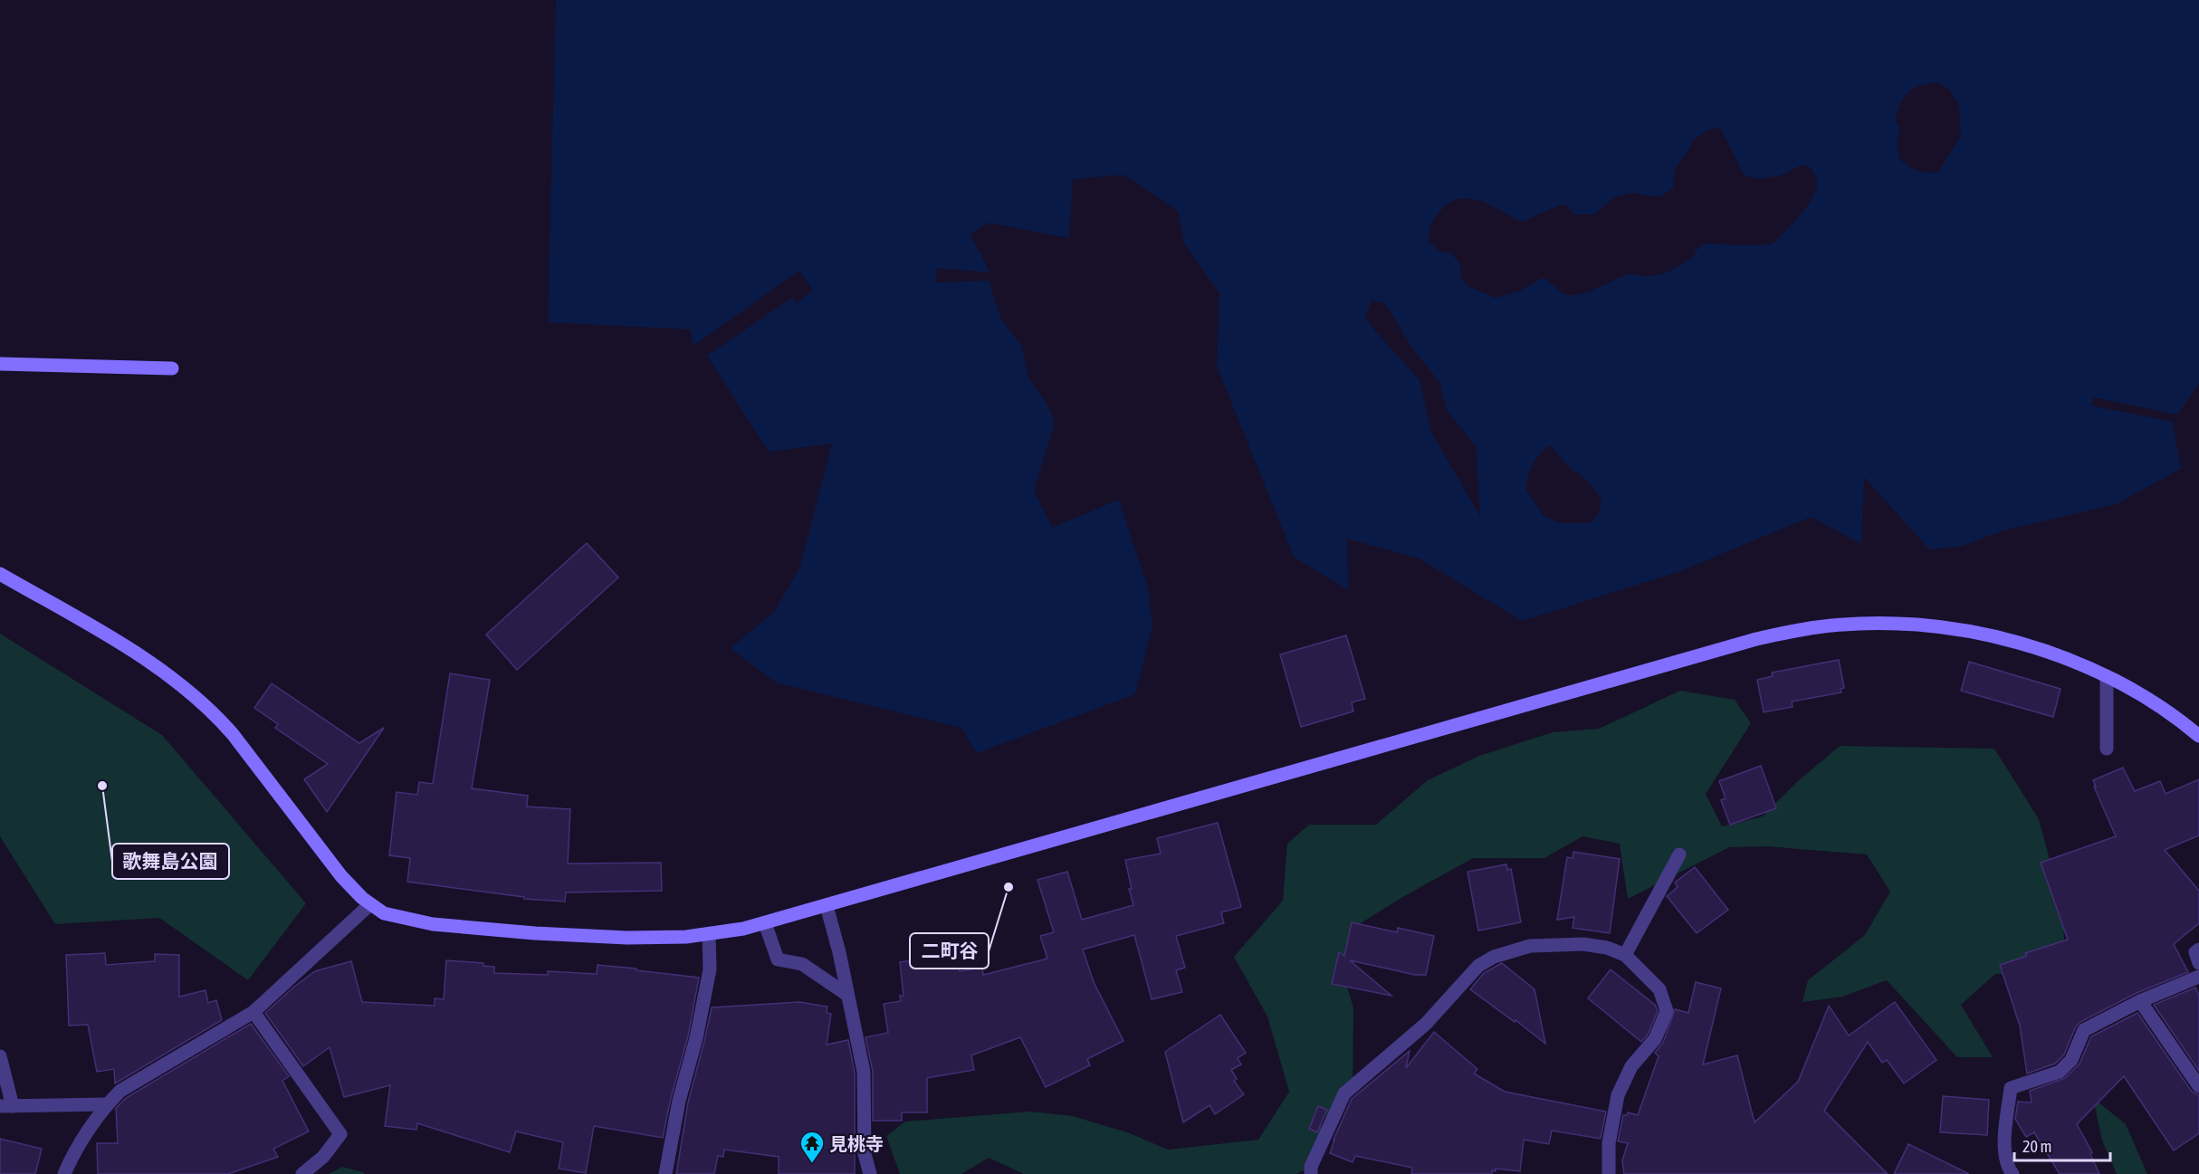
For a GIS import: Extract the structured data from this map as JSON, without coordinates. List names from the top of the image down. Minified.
{"places":{"other":["歌舞島公園","二町谷"],"temple":["見桃寺"]},"scale_bar":"20 m"}
